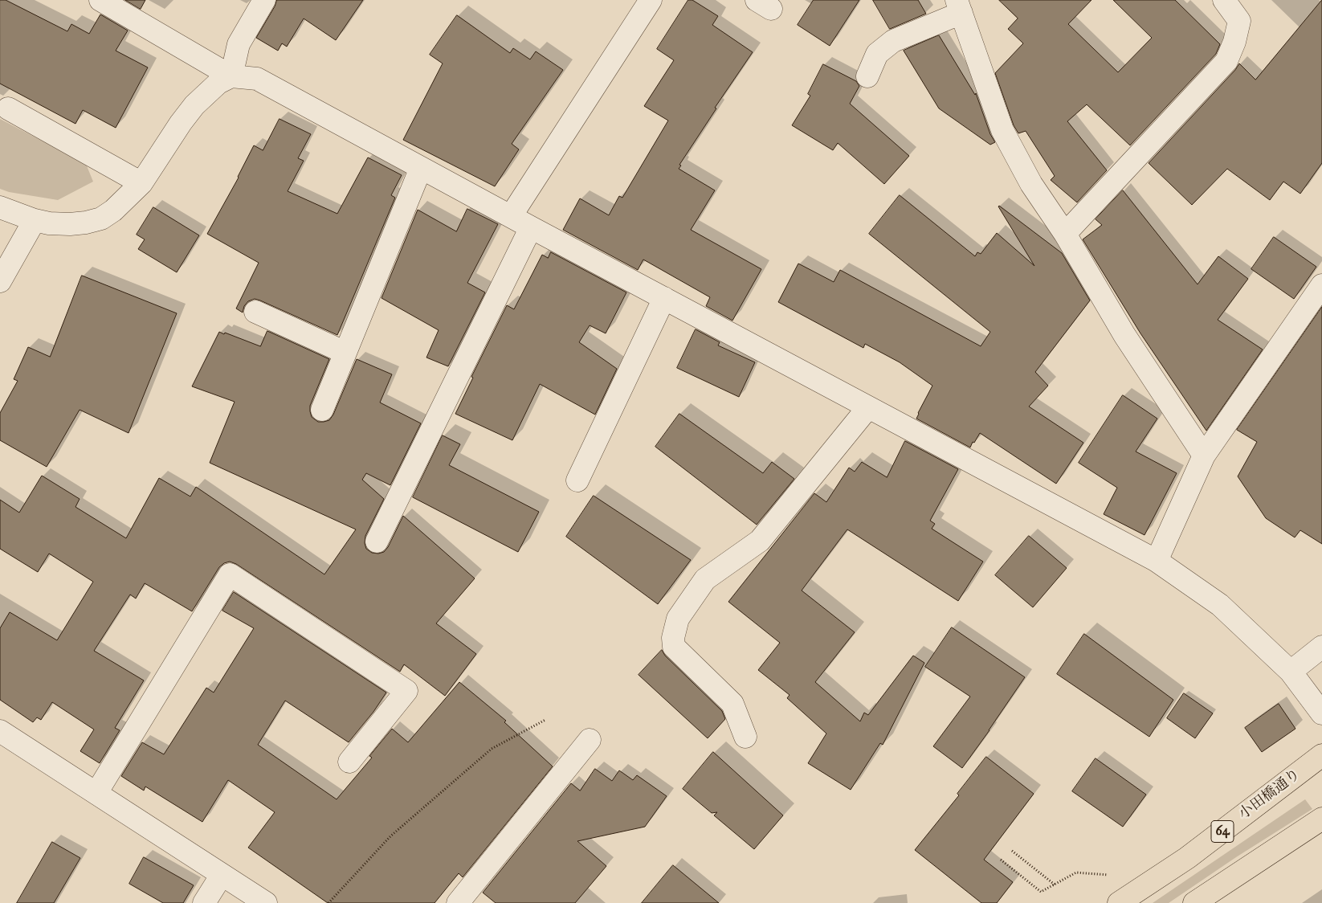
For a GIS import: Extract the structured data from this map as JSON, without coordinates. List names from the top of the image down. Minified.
{"streets":{"main road":["小田橋通り","64"]}}
